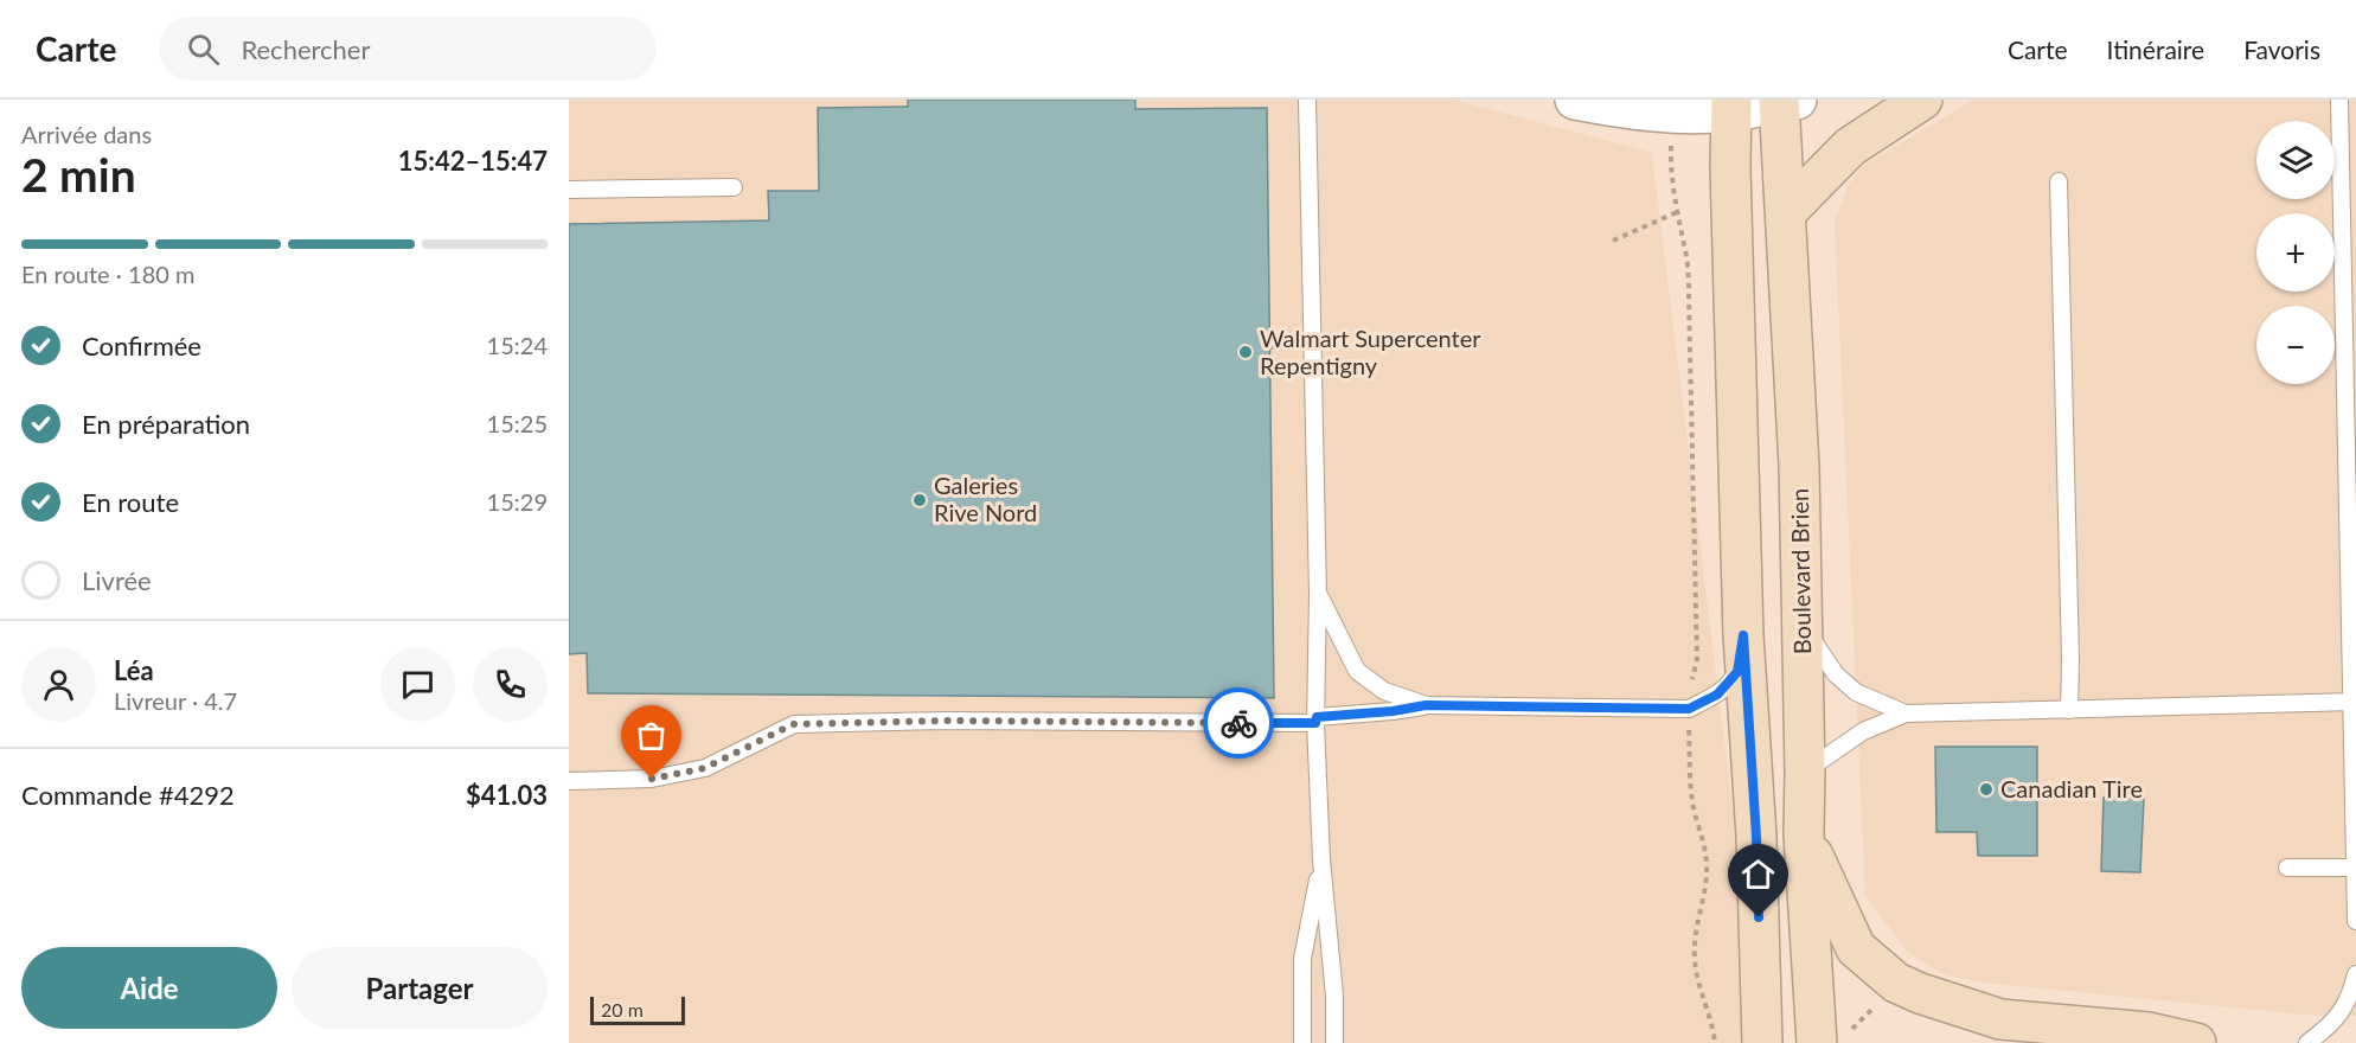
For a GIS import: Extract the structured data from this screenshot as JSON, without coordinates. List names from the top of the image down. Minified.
{"streets":{"main road":["Boulevard Brien"]},"places":["Walmart Supercenter Repentigny","Galeries Rive Nord","Canadian Tire"],"scale_bar":"20 m","page":{"header":"Carte","search":"Rechercher","nav":["Carte","Itinéraire","Favoris"],"heading":["2 min","Arrivée dans","15:42–15:47"],"panel":["Léa","Livreur · 4.7","Commande #4292","$41.03"],"map_buttons":["+","−"],"bar":"En route · 180 m","list":[["Confirmée","15:24"],["En préparation","15:25"],["En route","15:29"],"Livrée"],"buttons":["Aide","Partager"],"scale":"20 m"}}
